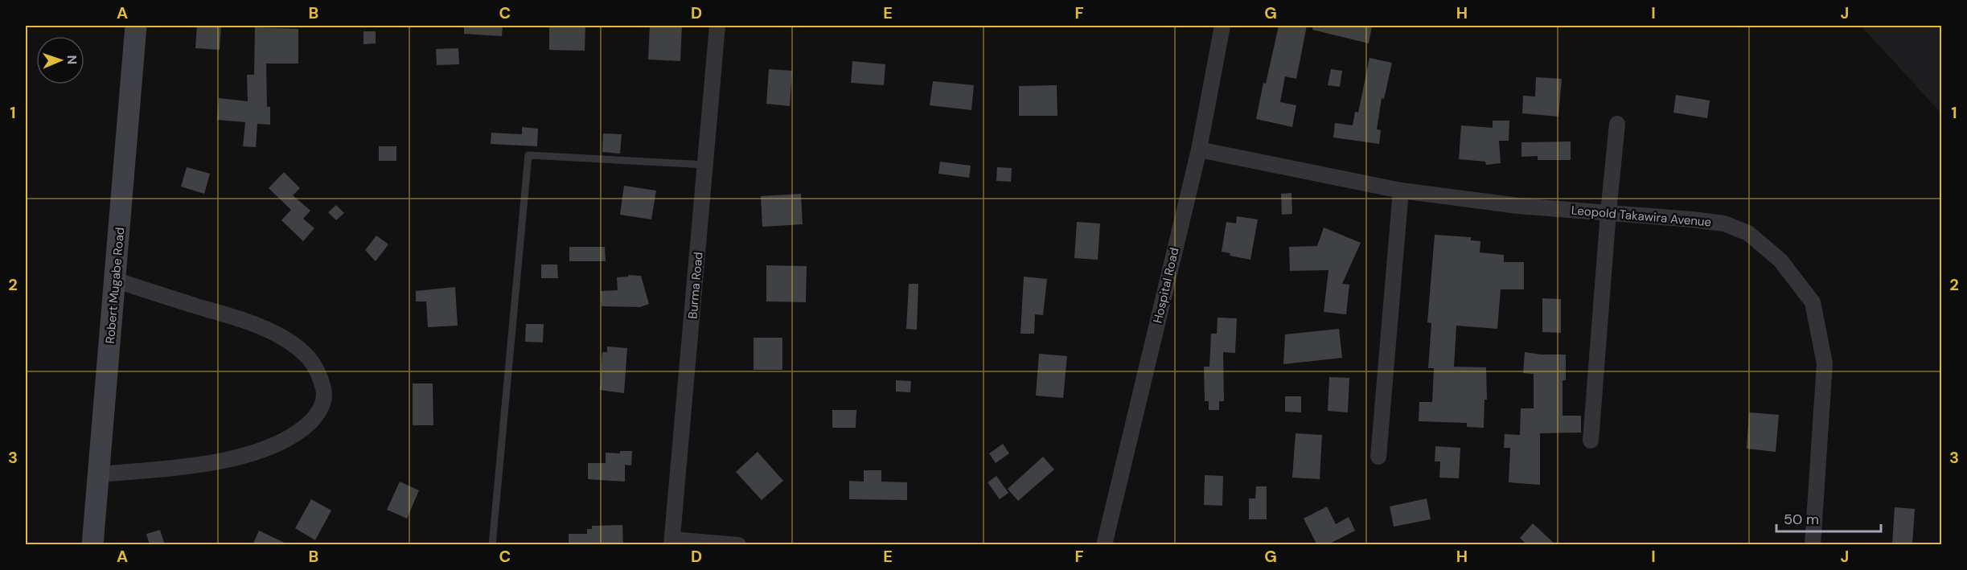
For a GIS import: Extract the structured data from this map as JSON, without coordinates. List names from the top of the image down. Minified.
{"streets":{"main road":["Robert Mugabe Road"],"street":["Leopold Takawira Avenue","Burma Road","Hospital Road"]},"crossings":[["Leopold Takawira Avenue","Hospital Road"]],"scale_bar":"50 m","north":"right","grid":{"columns":["A","B","C","D","E","F","G","H","I","J"],"rows":["1","2","3"]}}
